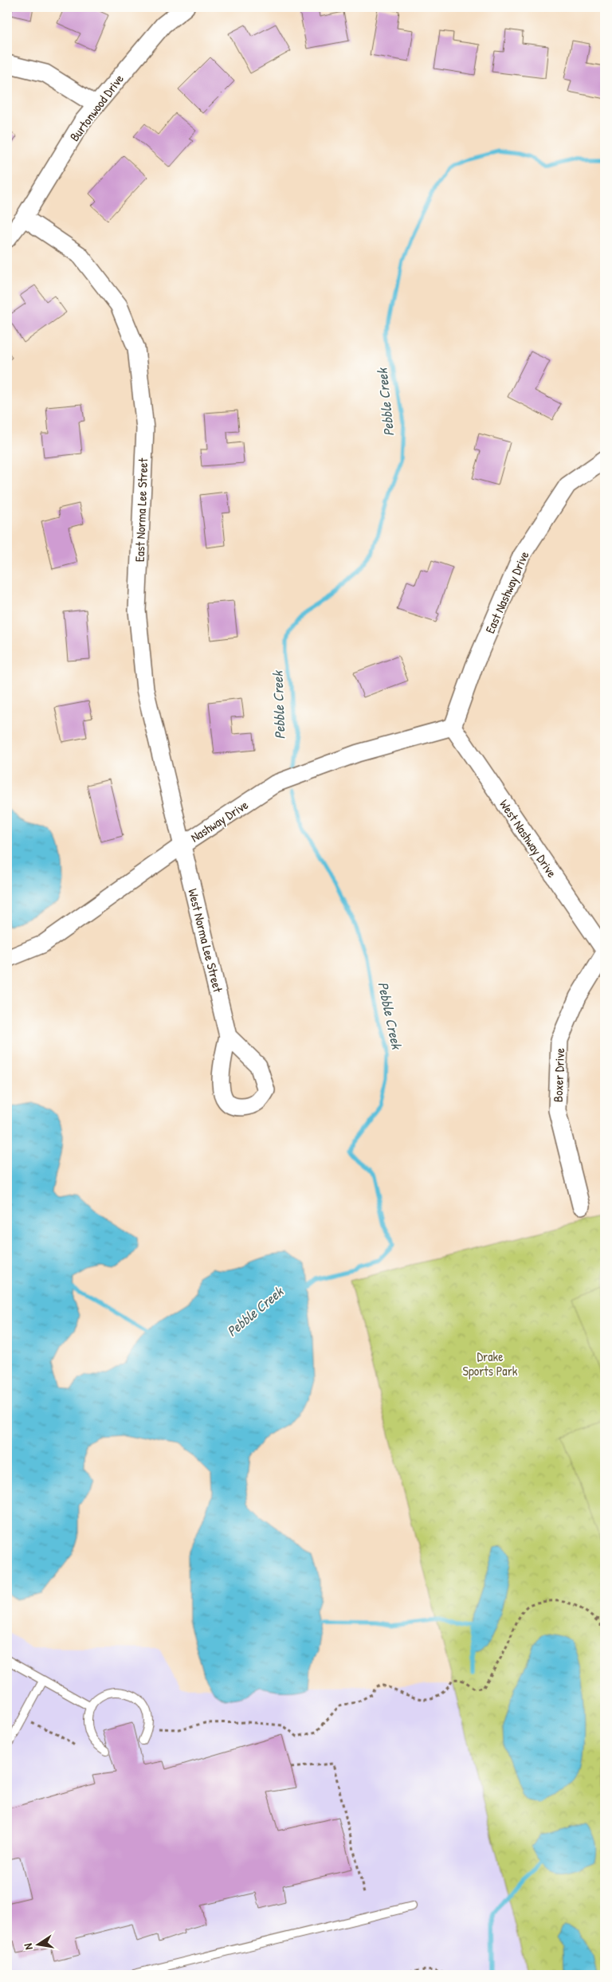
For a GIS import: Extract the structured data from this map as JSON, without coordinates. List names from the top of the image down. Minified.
{"streets":{"street":["Burtonwood Drive","East Norma Lee Street","East Nashway Drive","Nashway Drive","West Nashway Drive","West Norma Lee Street","Boxer Drive"]},"crossings":[["Burtonwood Drive","East Norma Lee Street"],["East Norma Lee Street","Nashway Drive"],["East Norma Lee Street","West Norma Lee Street"],["East Nashway Drive","Nashway Drive"],["East Nashway Drive","West Nashway Drive"],["Nashway Drive","West Nashway Drive"],["Nashway Drive","West Norma Lee Street"],["West Nashway Drive","Boxer Drive"]],"water":["Pebble Creek"],"parks":["Drake Sports Park"],"north":"left"}
